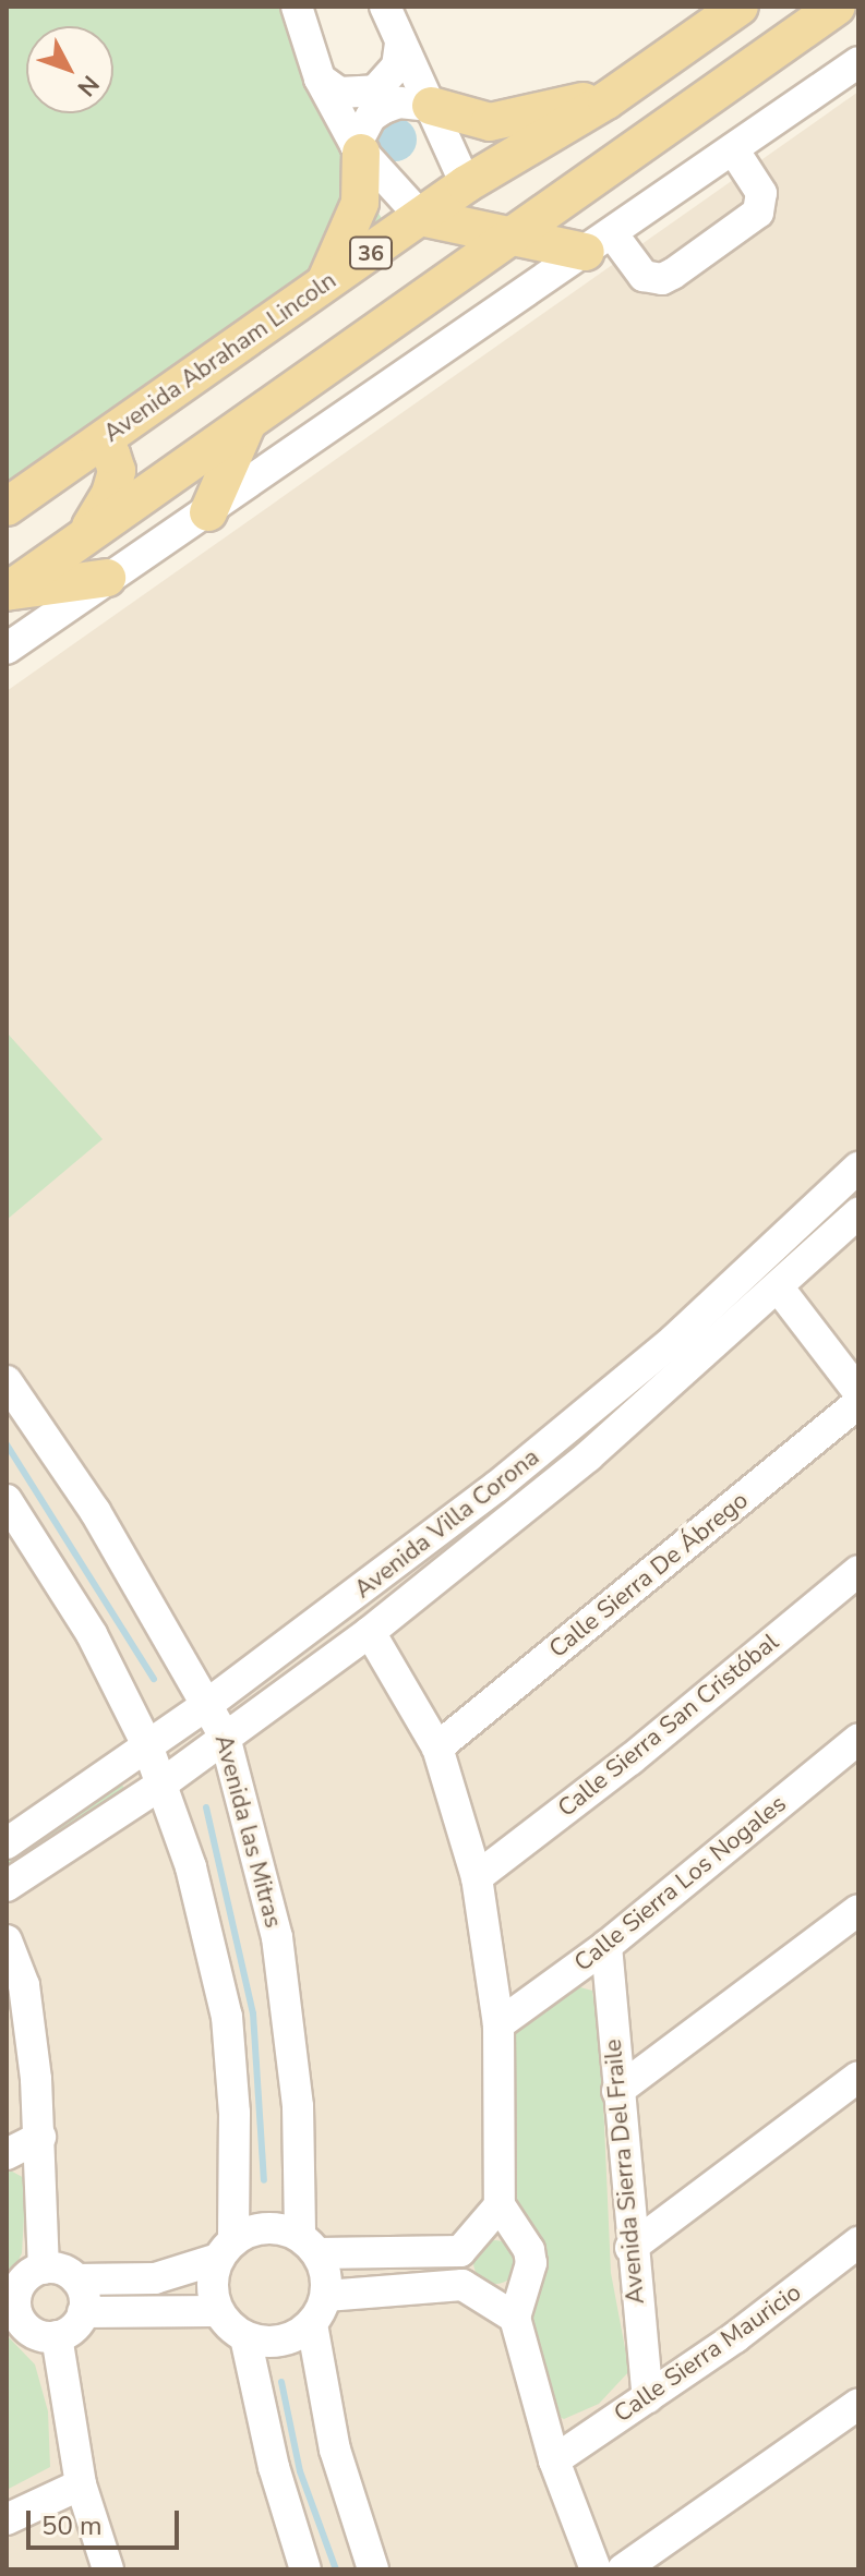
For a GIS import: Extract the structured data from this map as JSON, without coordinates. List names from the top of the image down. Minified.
{"streets":{"main road":["36","Avenida Abraham Lincoln"],"street":["Avenida Villa Corona","Calle Sierra De Ábrego","Calle Sierra San Cristóbal","Avenida las Mitras","Calle Sierra Los Nogales","Avenida Sierra Del Fraile","Calle Sierra Mauricio"]},"crossings":[["Avenida Villa Corona","Avenida las Mitras"],["Calle Sierra Los Nogales","Avenida Sierra Del Fraile"],["Avenida Sierra Del Fraile","Calle Sierra Mauricio"]],"scale_bar":"50 m","north":"bottom right"}
